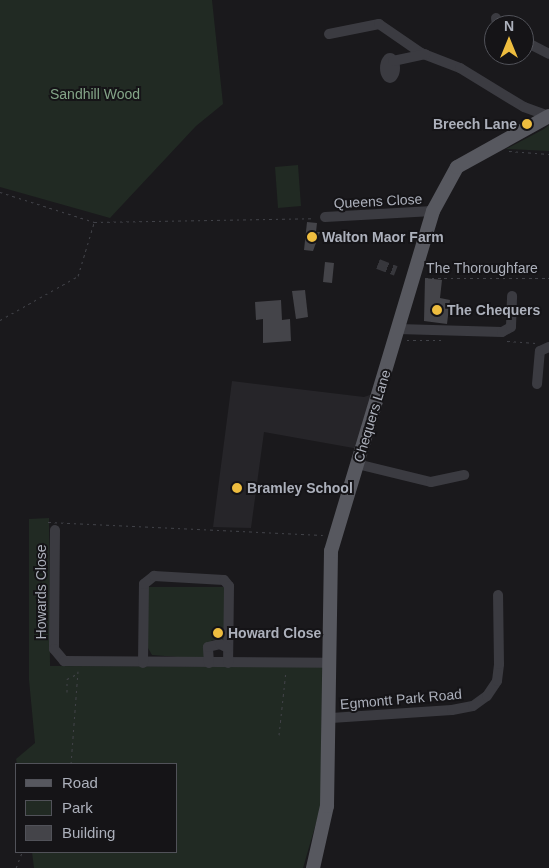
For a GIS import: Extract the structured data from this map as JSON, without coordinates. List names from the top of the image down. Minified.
{"streets":{"main road":["Chequers Lane"],"street":["Queens Close","Howards Close","Egmontt Park Road"],"path":["The Thoroughfare"]},"crossings":[["Queens Close","Chequers Lane"],["The Thoroughfare","Chequers Lane"],["Chequers Lane","Howards Close"],["Chequers Lane","Egmontt Park Road"]],"parks":["Sandhill Wood"],"places":["Breech Lane","Walton Maor Farm","The Chequers","Bramley School","Howard Close"],"legend":["Road","Park","Building"],"north":"top"}
